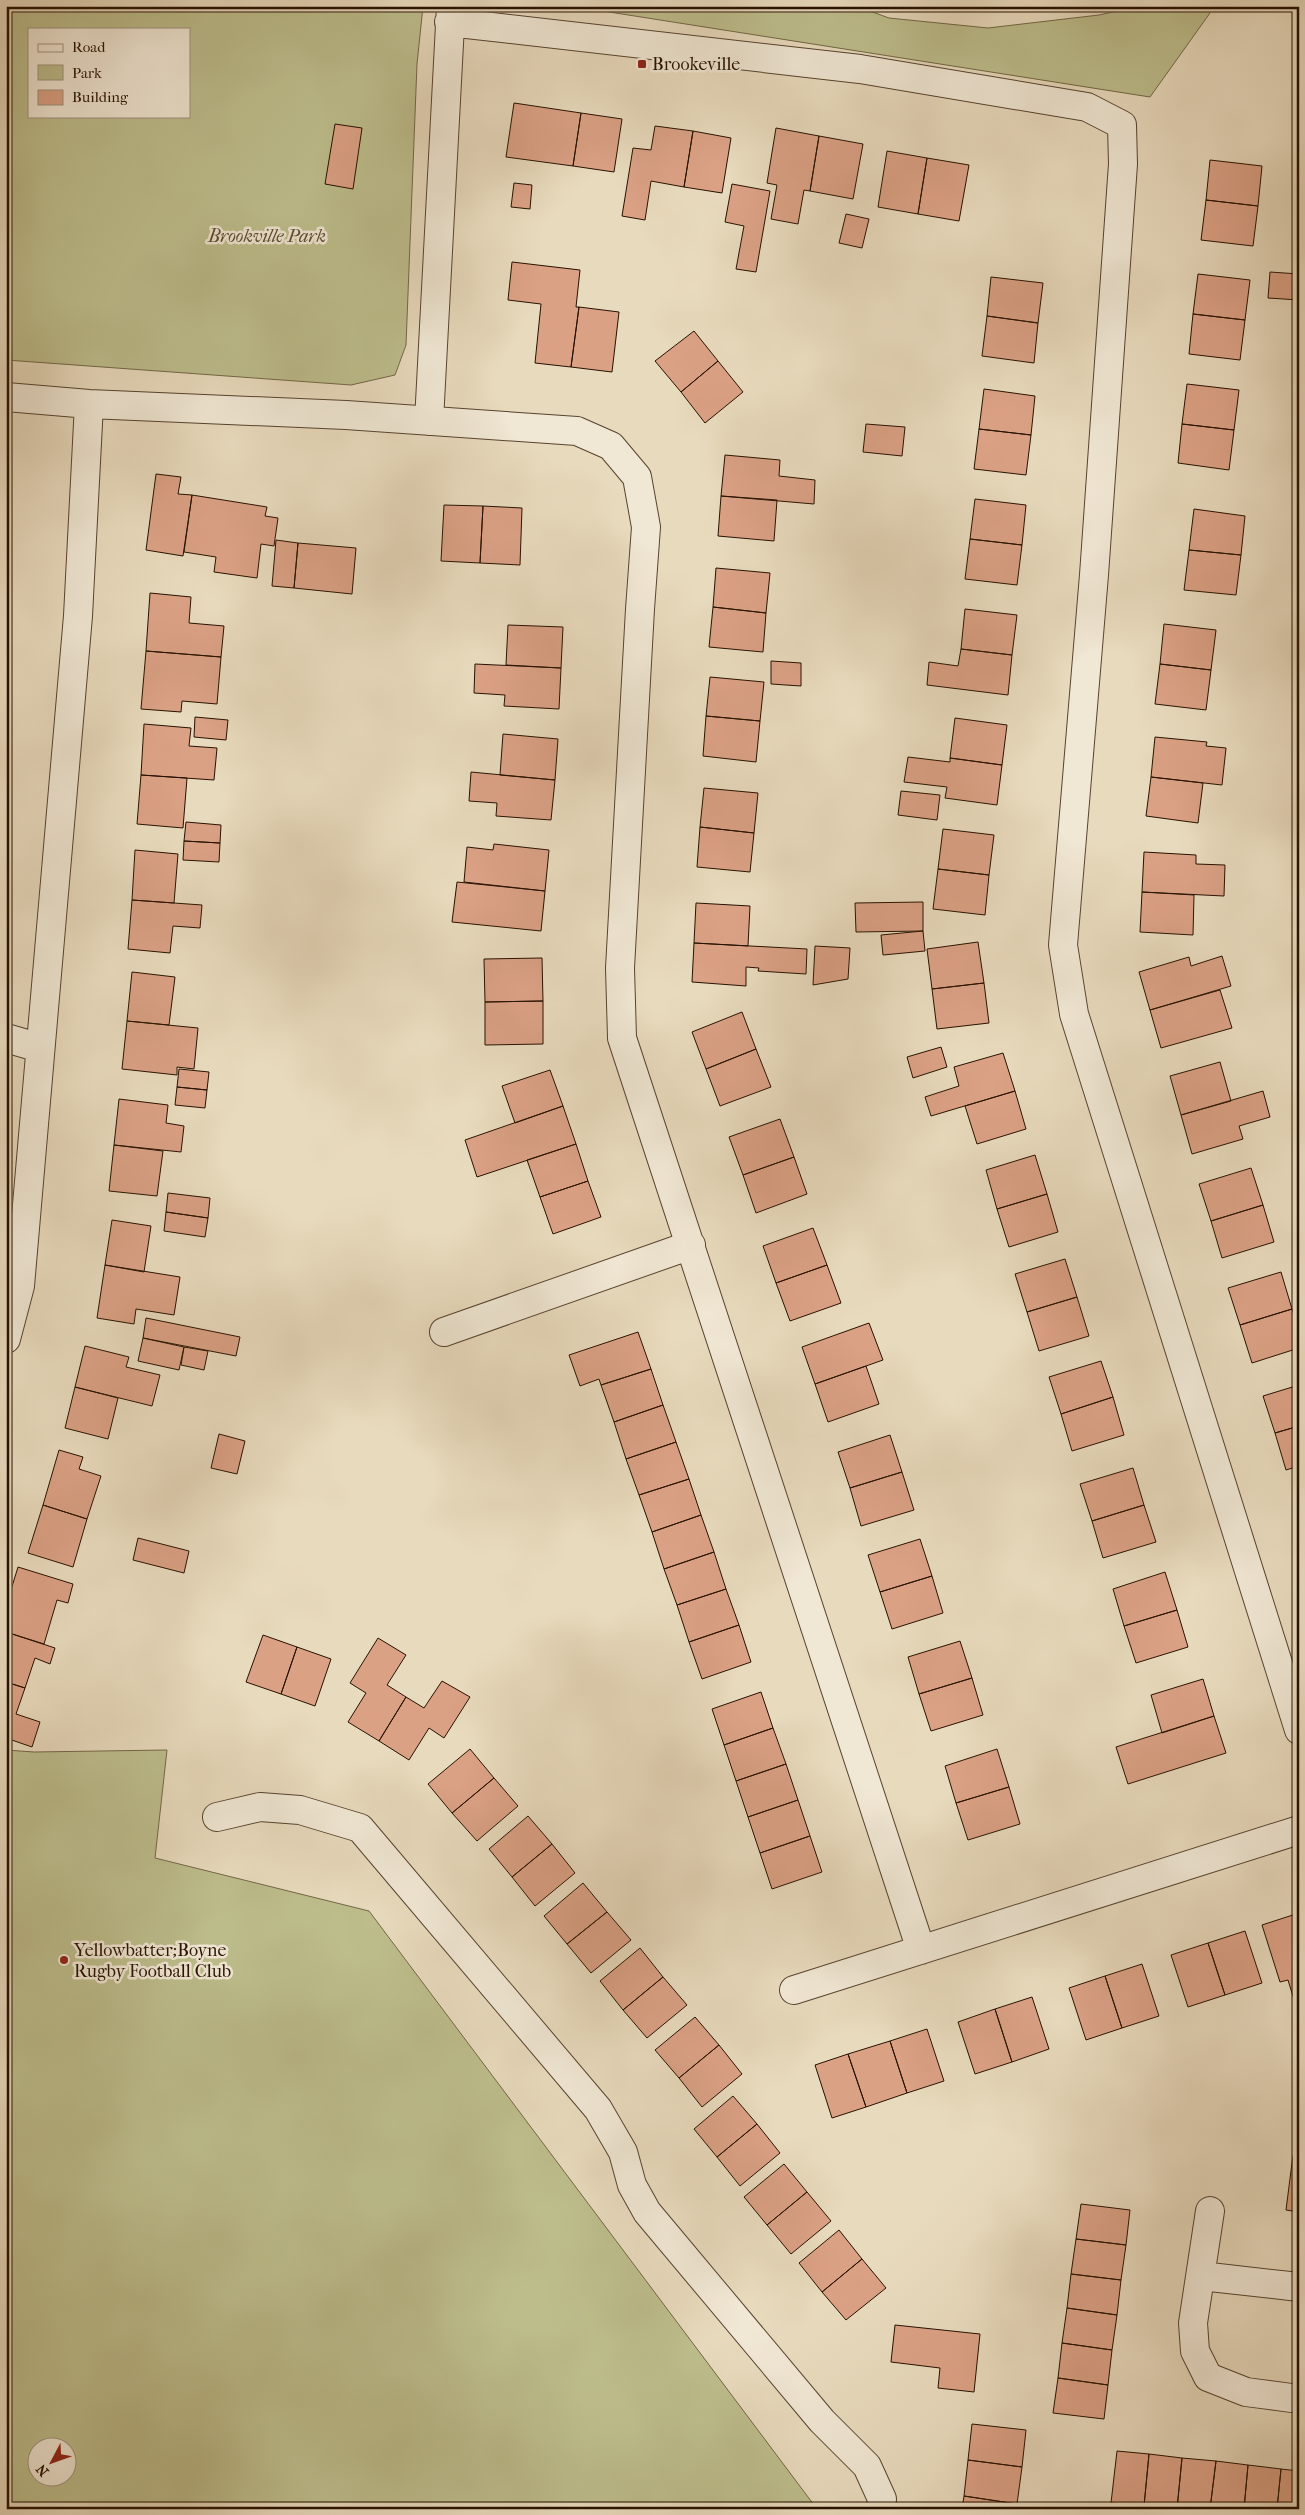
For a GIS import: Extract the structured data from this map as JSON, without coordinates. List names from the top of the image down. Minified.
{"parks":["Brookville Park"],"places":{"transit":["Brookeville"],"other":["Yellowbatter;Boyne Rugby Football Club"]},"legend":["Road","Park","Building"],"north":"bottom left"}
